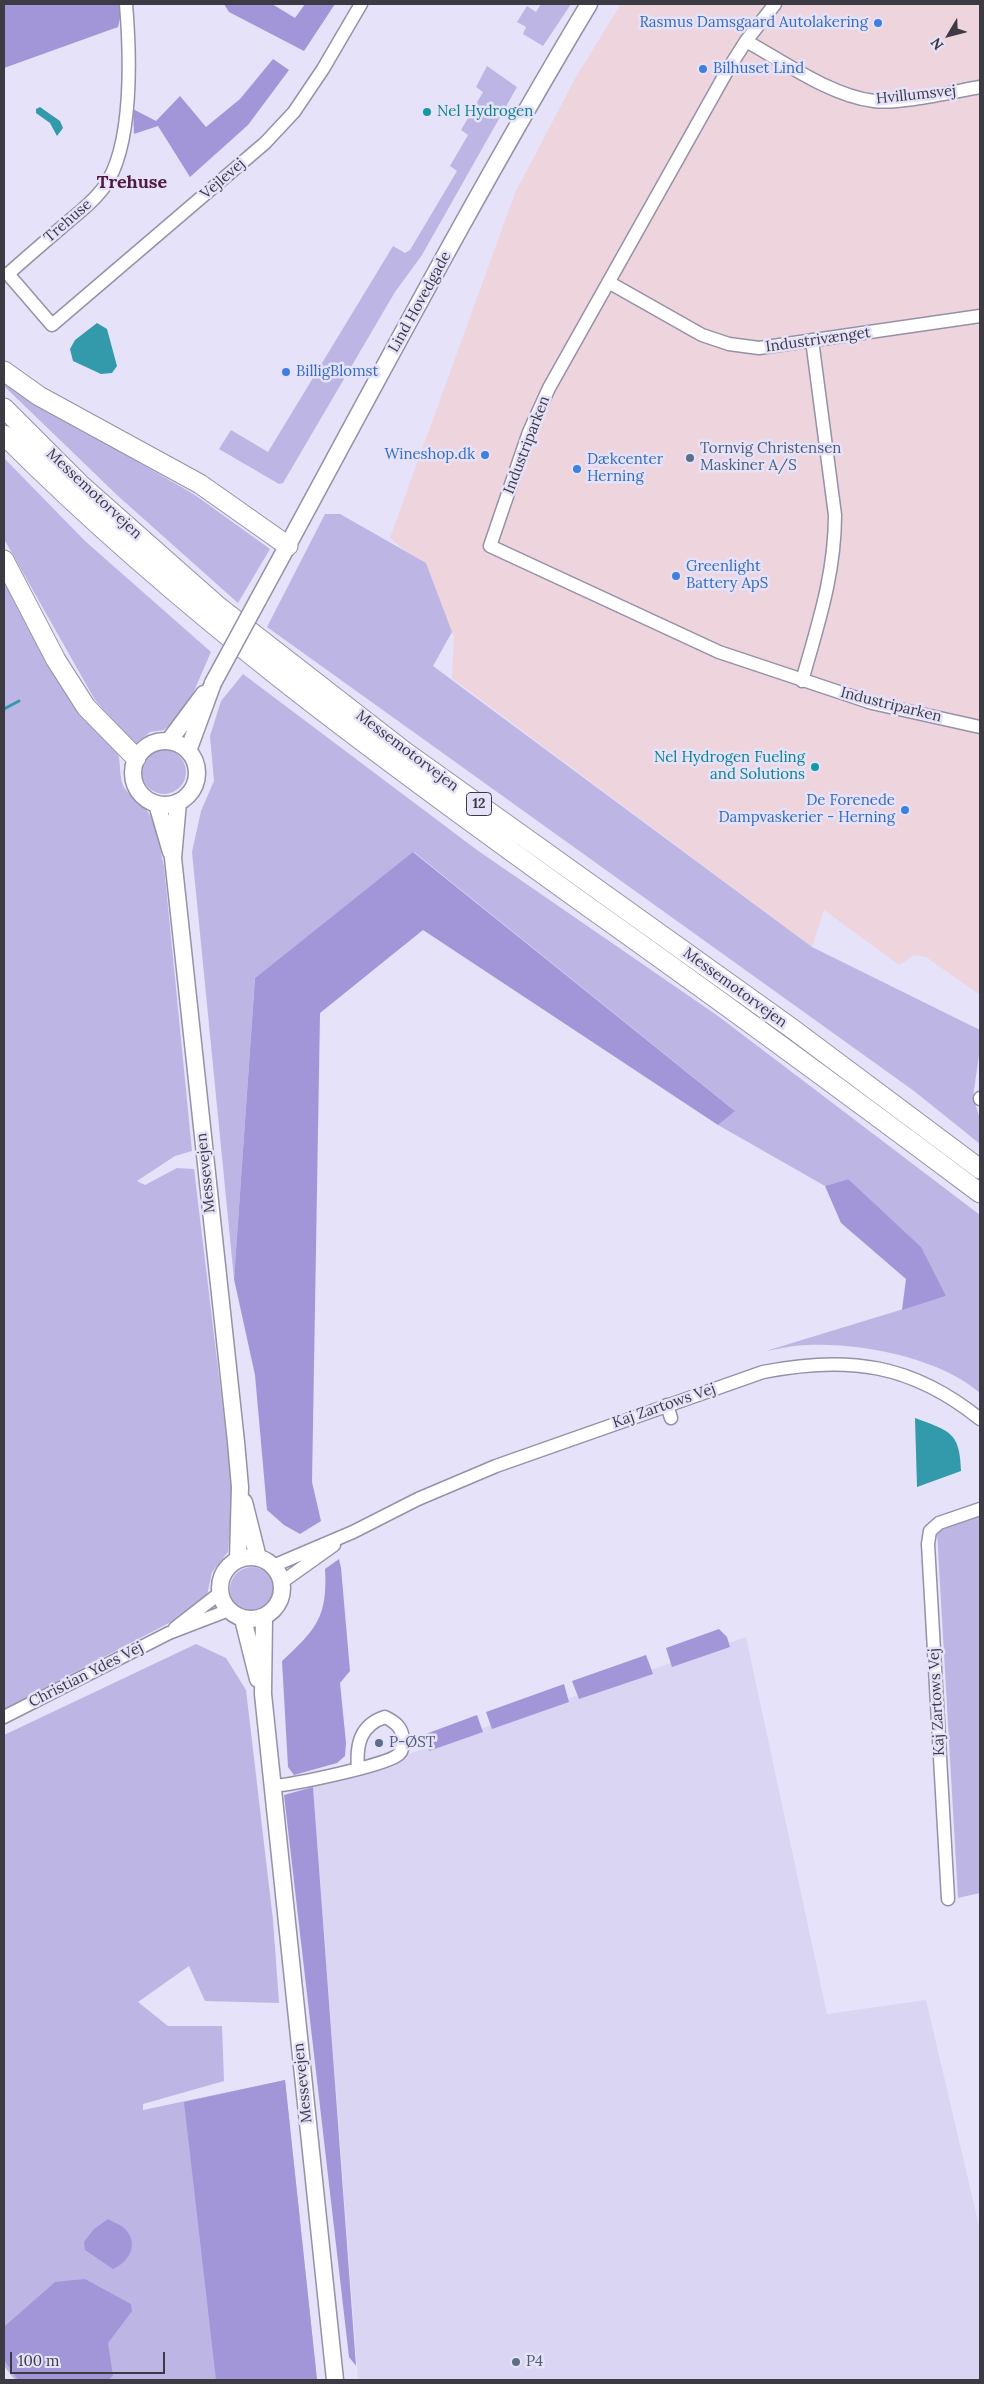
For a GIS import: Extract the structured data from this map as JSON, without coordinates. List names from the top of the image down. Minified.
{"streets":{"highway":["Messemotorvejen","12"],"main road":["Lind Hovedgade","Messevejen"],"street":["Hvillumsvej","Vejlevej","Trehuse","Industrivænget","Industriparken","Kaj Zartows Vej","Christian Ydes Vej"]},"crossings":[["Hvillumsvej","Industriparken"],["Vejlevej","Trehuse"],["Lind Hovedgade","Messevejen"],["Industrivænget","Industriparken"],["Messevejen","Kaj Zartows Vej"],["Messevejen","Christian Ydes Vej"],["Kaj Zartows Vej","Christian Ydes Vej"]],"districts":["Trehuse"],"places":["Rasmus Damsgaard Autolakering","Bilhuset Lind","Nel Hydrogen","BilligBlomst","Wineshop.dk","Tornvig Christensen Maskiner A/S","Dækcenter Herning","Greenlight Battery ApS","Nel Hydrogen Fueling and Solutions","De Forenede Dampvaskerier - Herning","P-ØST","P4"],"scale_bar":"100 m","north":"bottom left"}
